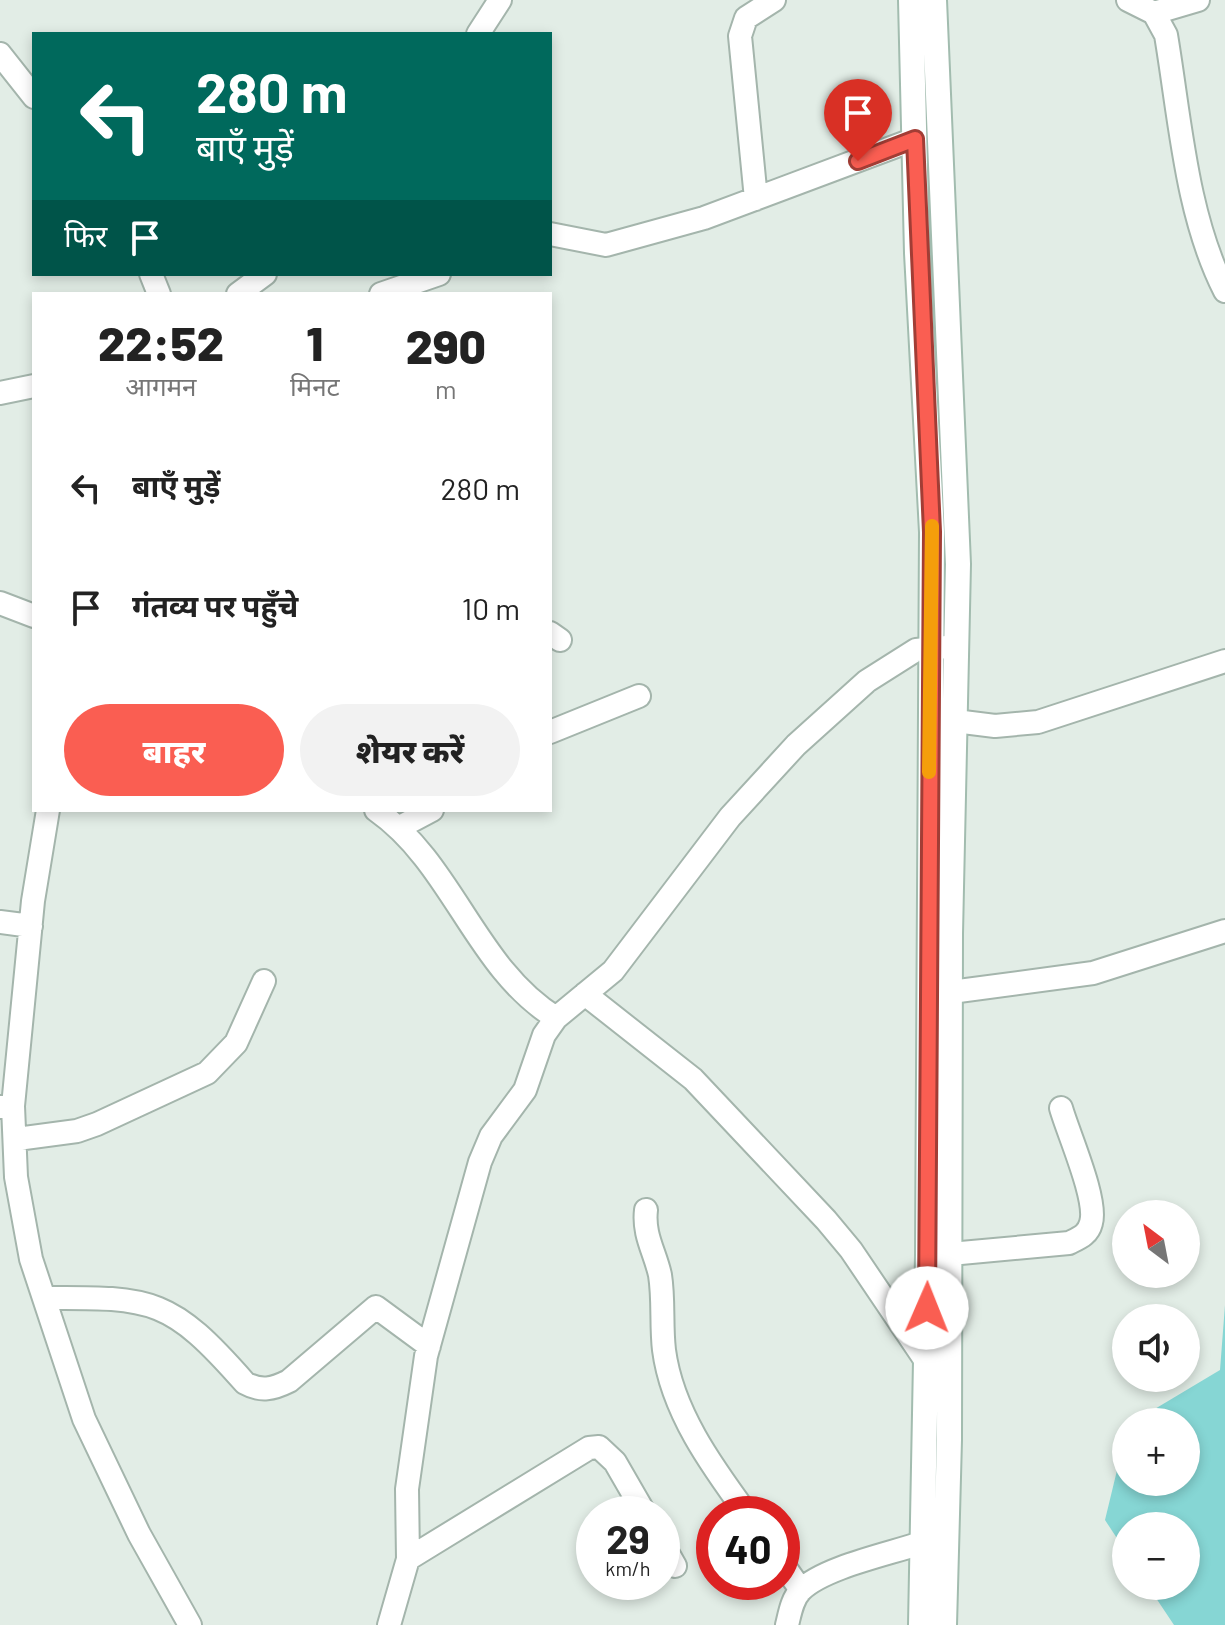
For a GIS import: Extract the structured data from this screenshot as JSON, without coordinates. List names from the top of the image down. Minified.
{"north":"top left","page":{"turn":["280 m","बाएँ मुड़ें"],"then":"फिर","eta":["22:52","आगमन","1","मिनट","290","m"],"list":[{"name":"बाएँ मुड़ें","value":"280 m"},{"name":"गंतव्य पर पहुँचे","value":"10 m"}],"buttons":["बाहर","शेयर करें"],"map_buttons":["+","−"],"speed":"29 km/h","limit":"40"}}
